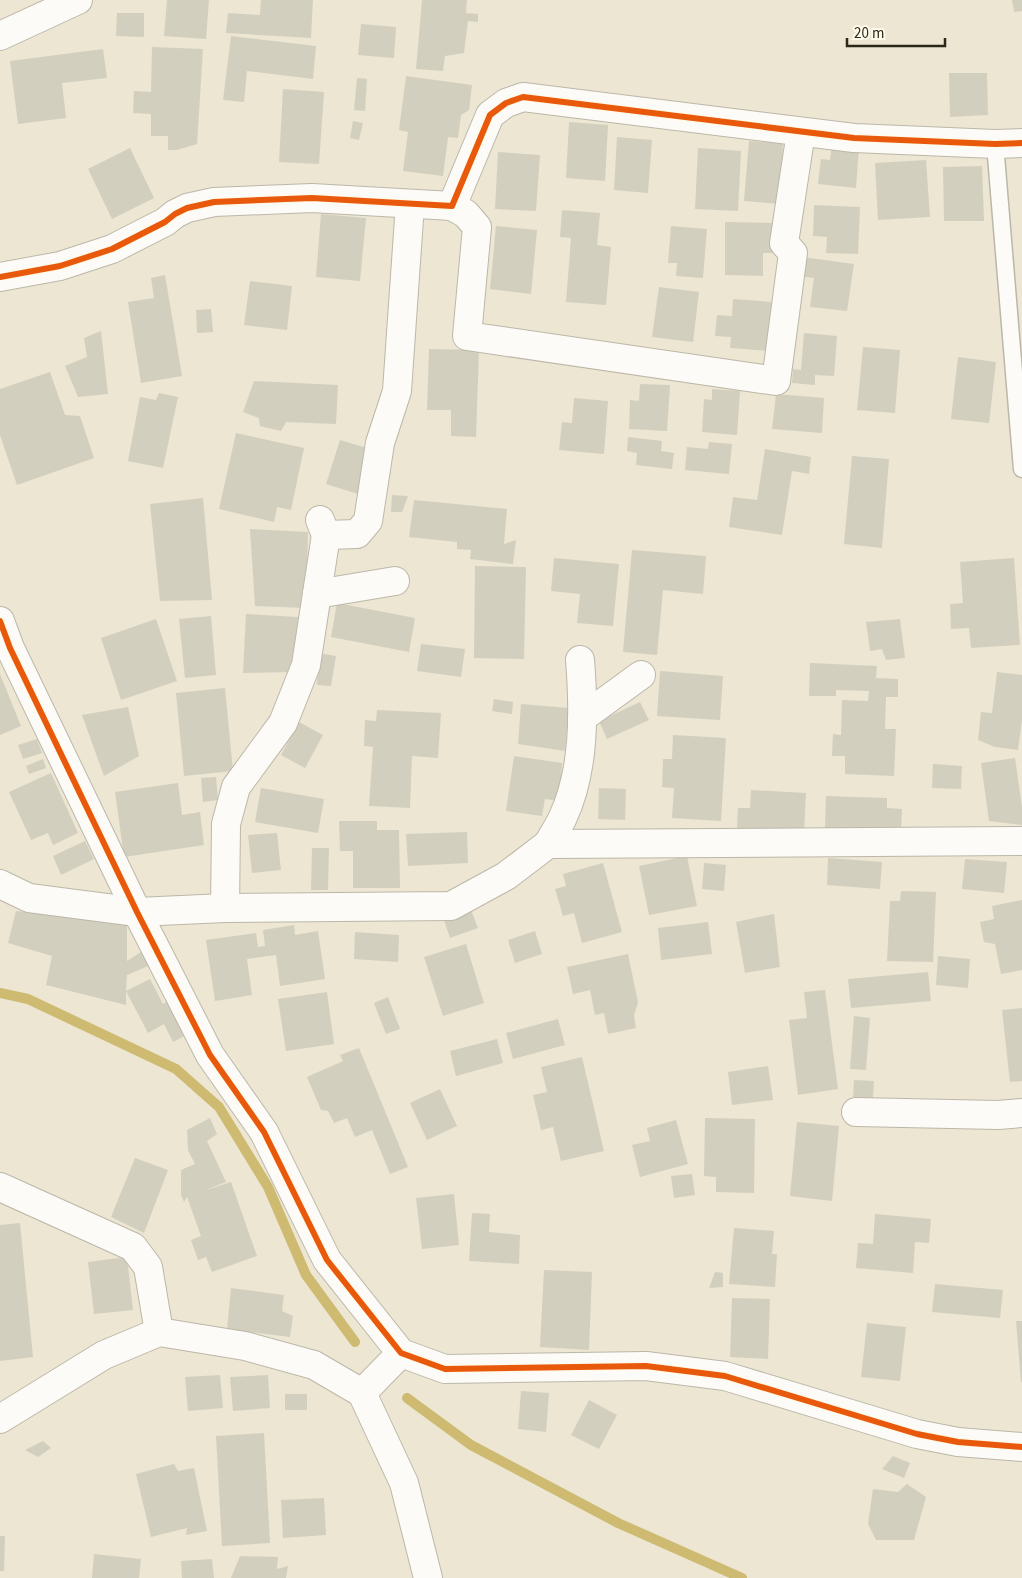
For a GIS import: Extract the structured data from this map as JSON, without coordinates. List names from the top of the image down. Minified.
{"scale_bar":"20 m"}
